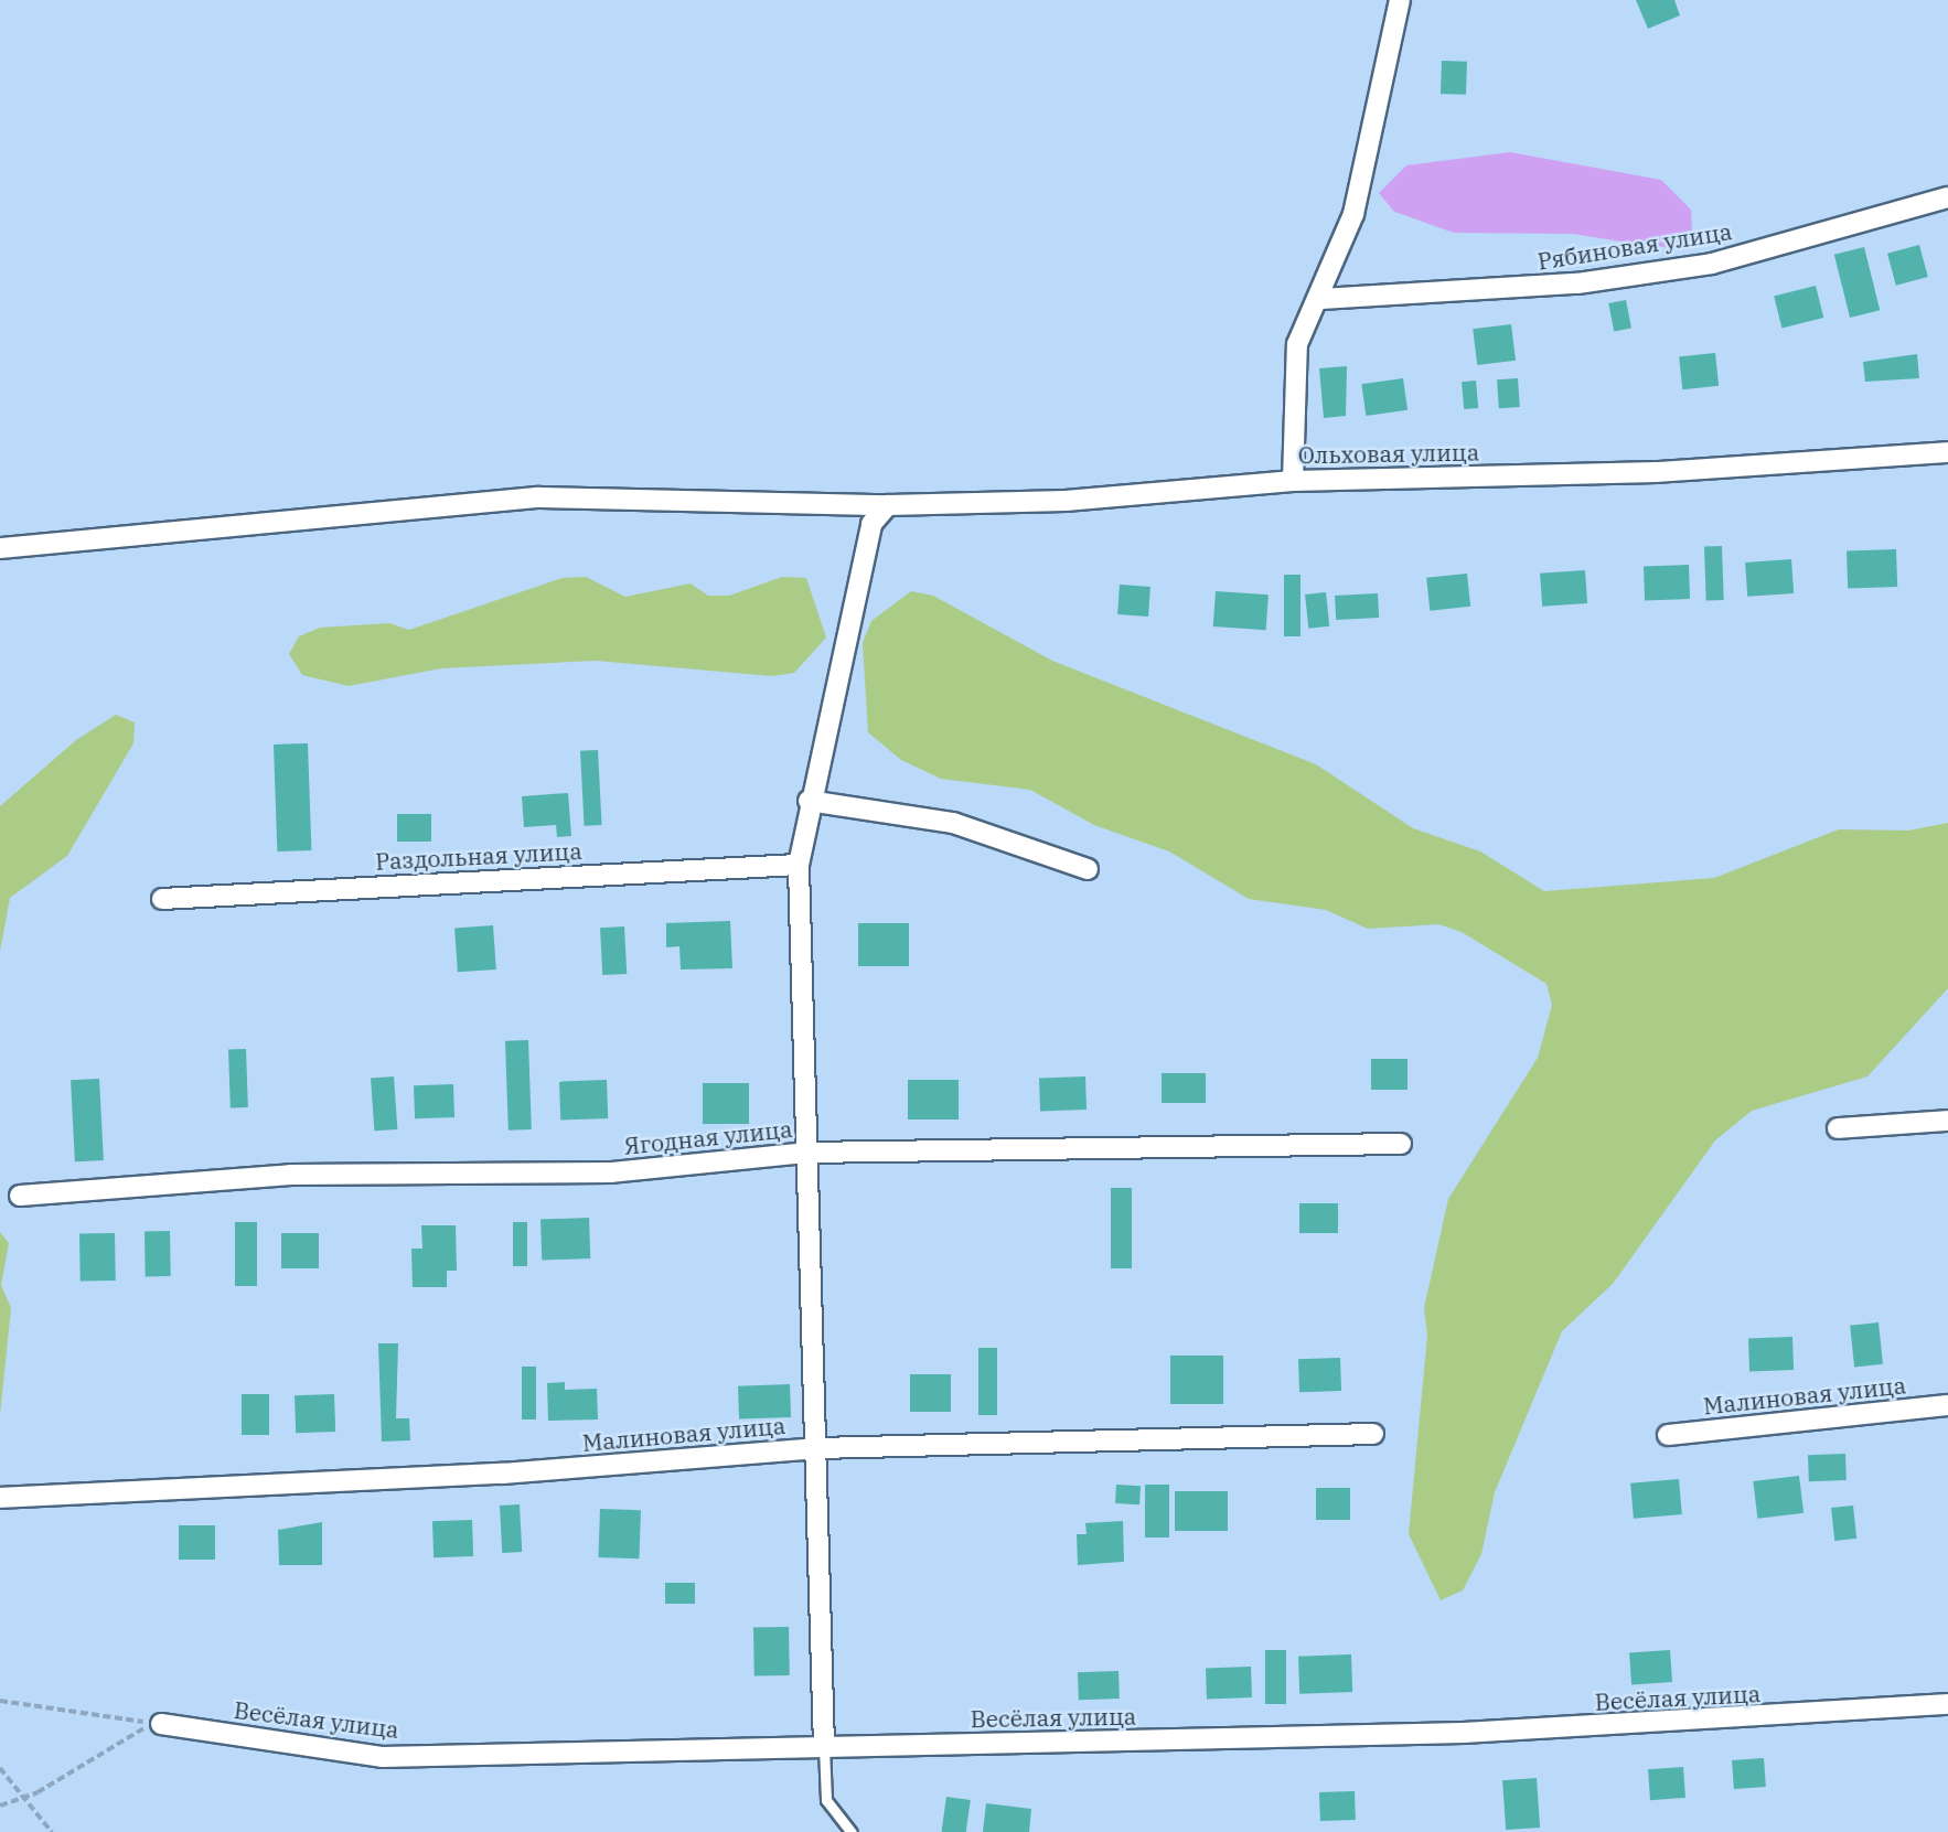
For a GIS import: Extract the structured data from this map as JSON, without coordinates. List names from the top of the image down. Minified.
{"streets":{"street":["Рябиновая улица","Ольховая улица","Раздольная улица","Ягодная улица","Малиновая улица","Весёлая улица"]}}
